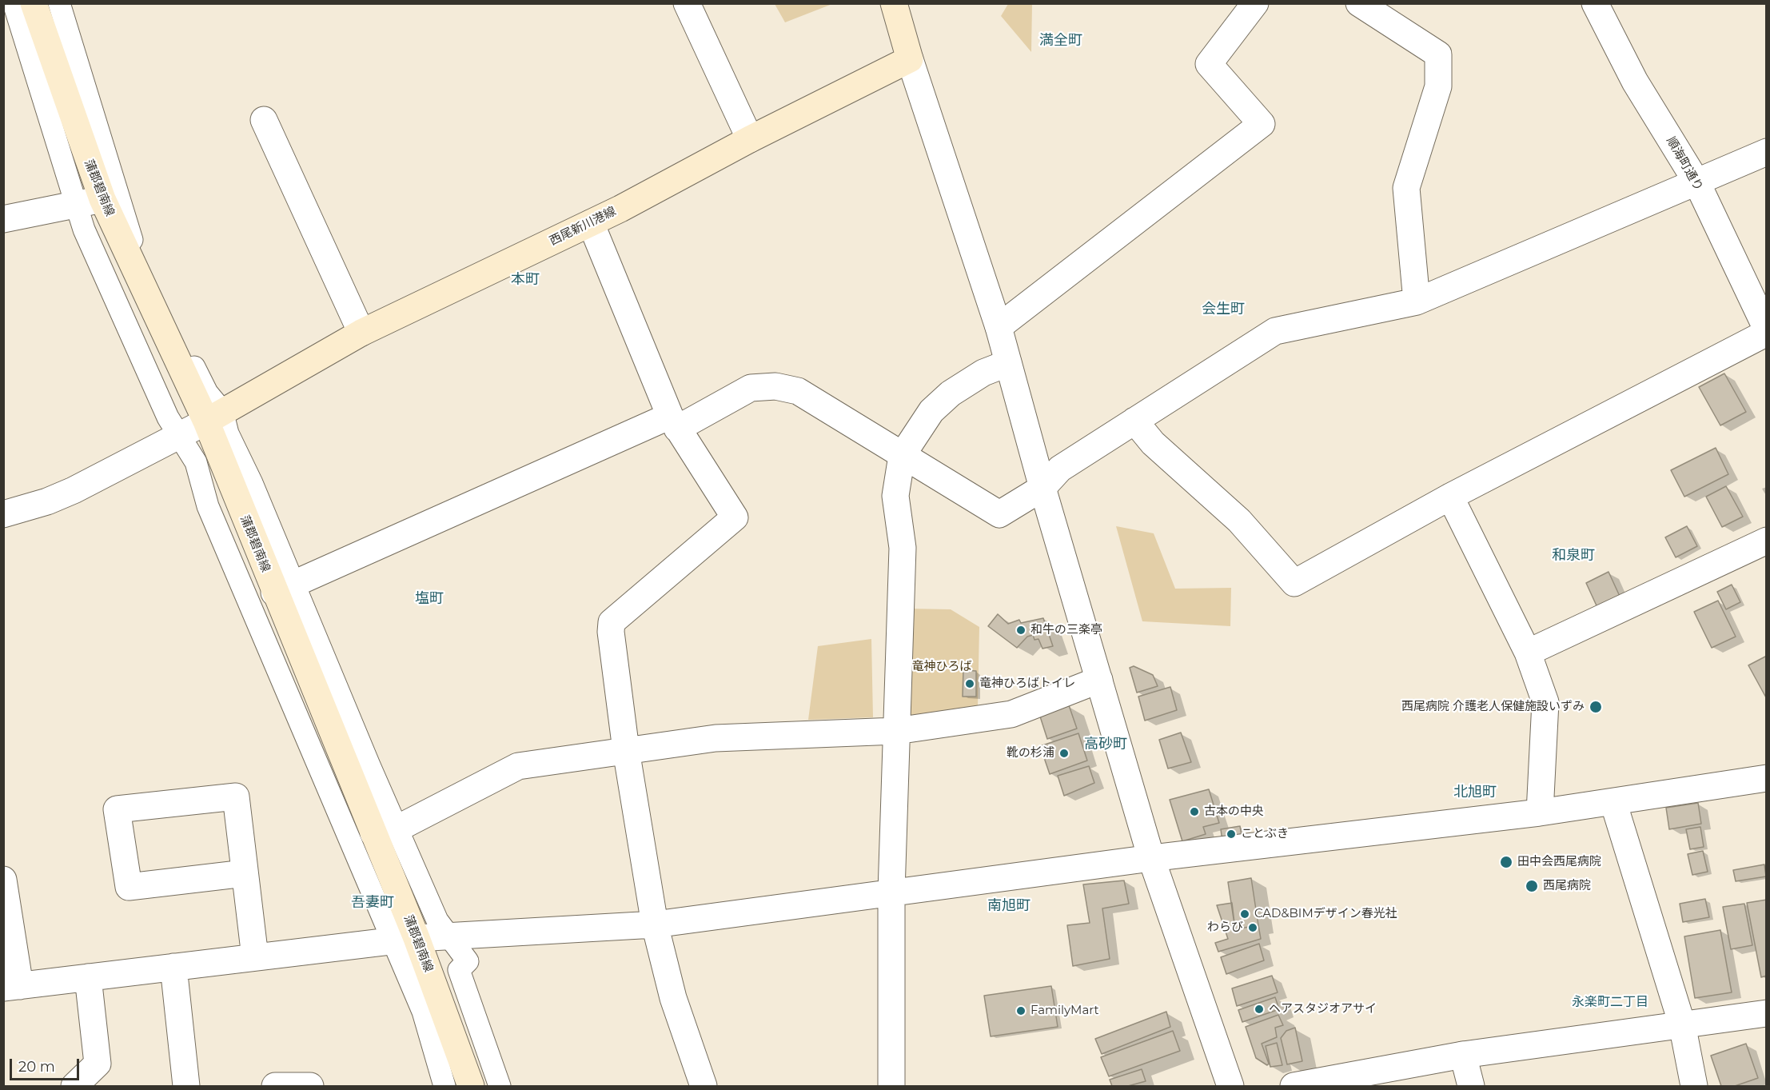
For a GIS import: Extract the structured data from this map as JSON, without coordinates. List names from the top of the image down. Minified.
{"streets":{"main road":["蒲郡碧南線","西尾新川港線"],"street":["順海町通り"]},"crossings":[["蒲郡碧南線","西尾新川港線"]],"districts":["満全町","本町","会生町","和泉町","塩町","高砂町","北旭町","吾妻町","南旭町","永楽町二丁目"],"parks":["竜神ひろば"],"places":["和牛の三楽亭","竜神ひろばトイレ","西尾病院 介護老人保健施設いずみ","靴の杉浦","古本の中央","ことぶき","田中会西尾病院","西尾病院","CAD&BIMデザイン春光社","わらび","ヘアスタジオアサイ","FamilyMart"],"scale_bar":"20 m"}
